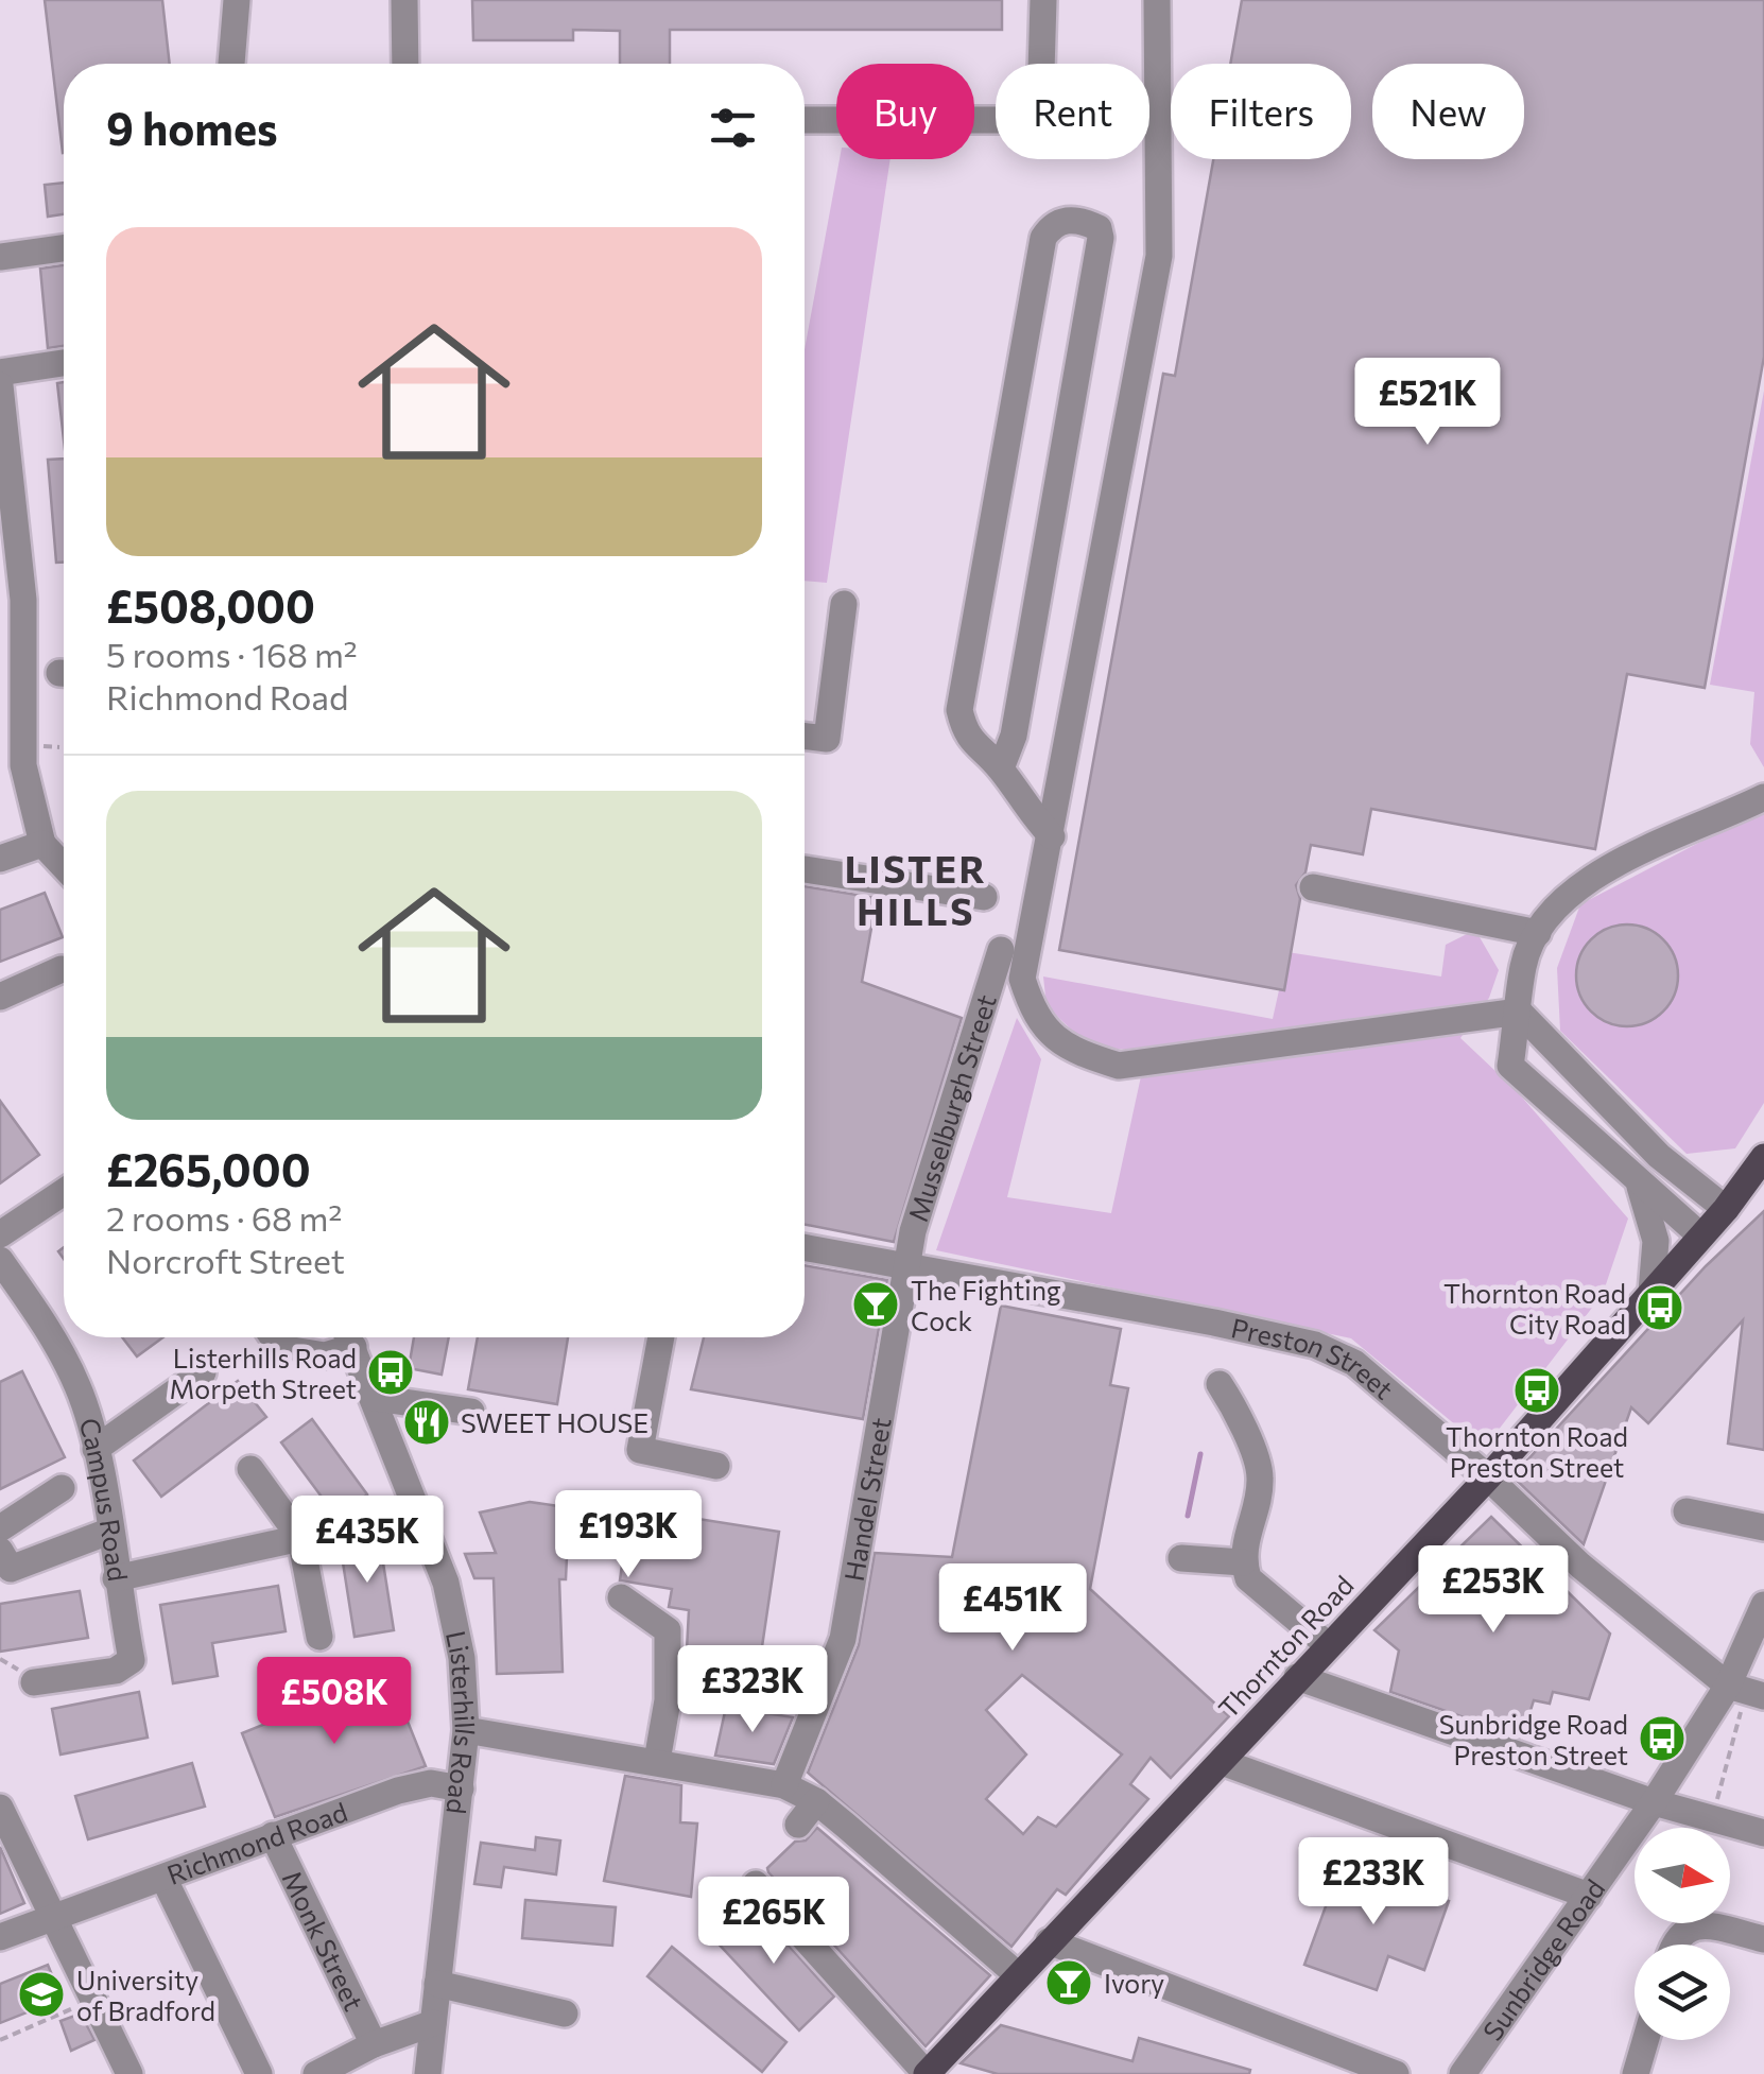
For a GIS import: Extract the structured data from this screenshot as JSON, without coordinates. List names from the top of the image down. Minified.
{"streets":{"main road":["Thornton Road"],"street":["Musselburgh Street","Preston Street","Campus Road","Handel Street","Listerhills Road","Richmond Road","Monk Street","Sunbridge Road"]},"crossings":[["Musselburgh Street","Preston Street"],["Musselburgh Street","Handel Street"],["Preston Street","Handel Street"],["Preston Street","Thornton Road"],["Preston Street","Sunbridge Road"],["Listerhills Road","Richmond Road"],["Richmond Road","Monk Street"]],"districts":["LISTER HILLS"],"places":{"bar":["The Fighting Cock","Ivory"],"bus stop":["Thornton Road City Road","Listerhills Road Morpeth Street","Thornton Road Preston Street","Sunbridge Road Preston Street"],"restaurant":["SWEET HOUSE"],"school or university":["University of Bradford"]},"north":"right","page":{"chip":["Buy","Rent","Filters","New"],"heading":"9 homes","list":[{"name":"£508,000","note":"5 rooms · 168 m² · Richmond Road"},{"name":"£265,000","note":"2 rooms · 68 m² · Norcroft Street"}],"price":["£521K","£193K","£435K","£253K","£451K","£323K","£508K","£233K","£265K"]}}
